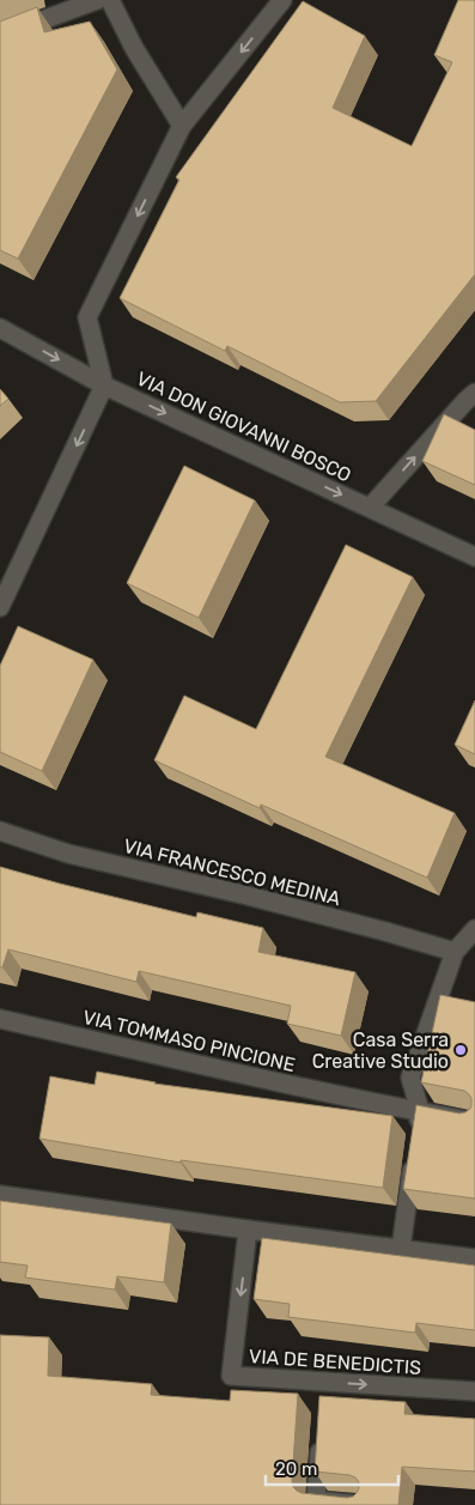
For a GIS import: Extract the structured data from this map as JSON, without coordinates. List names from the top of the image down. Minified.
{"streets":{"street":["VIA DON GIOVANNI BOSCO","VIA FRANCESCO MEDINA","VIA TOMMASO PINCIONE","VIA DE BENEDICTIS"]},"one_way":["VIA DON GIOVANNI BOSCO"],"places":["Casa Serra Creative Studio"],"scale_bar":"20 m"}
